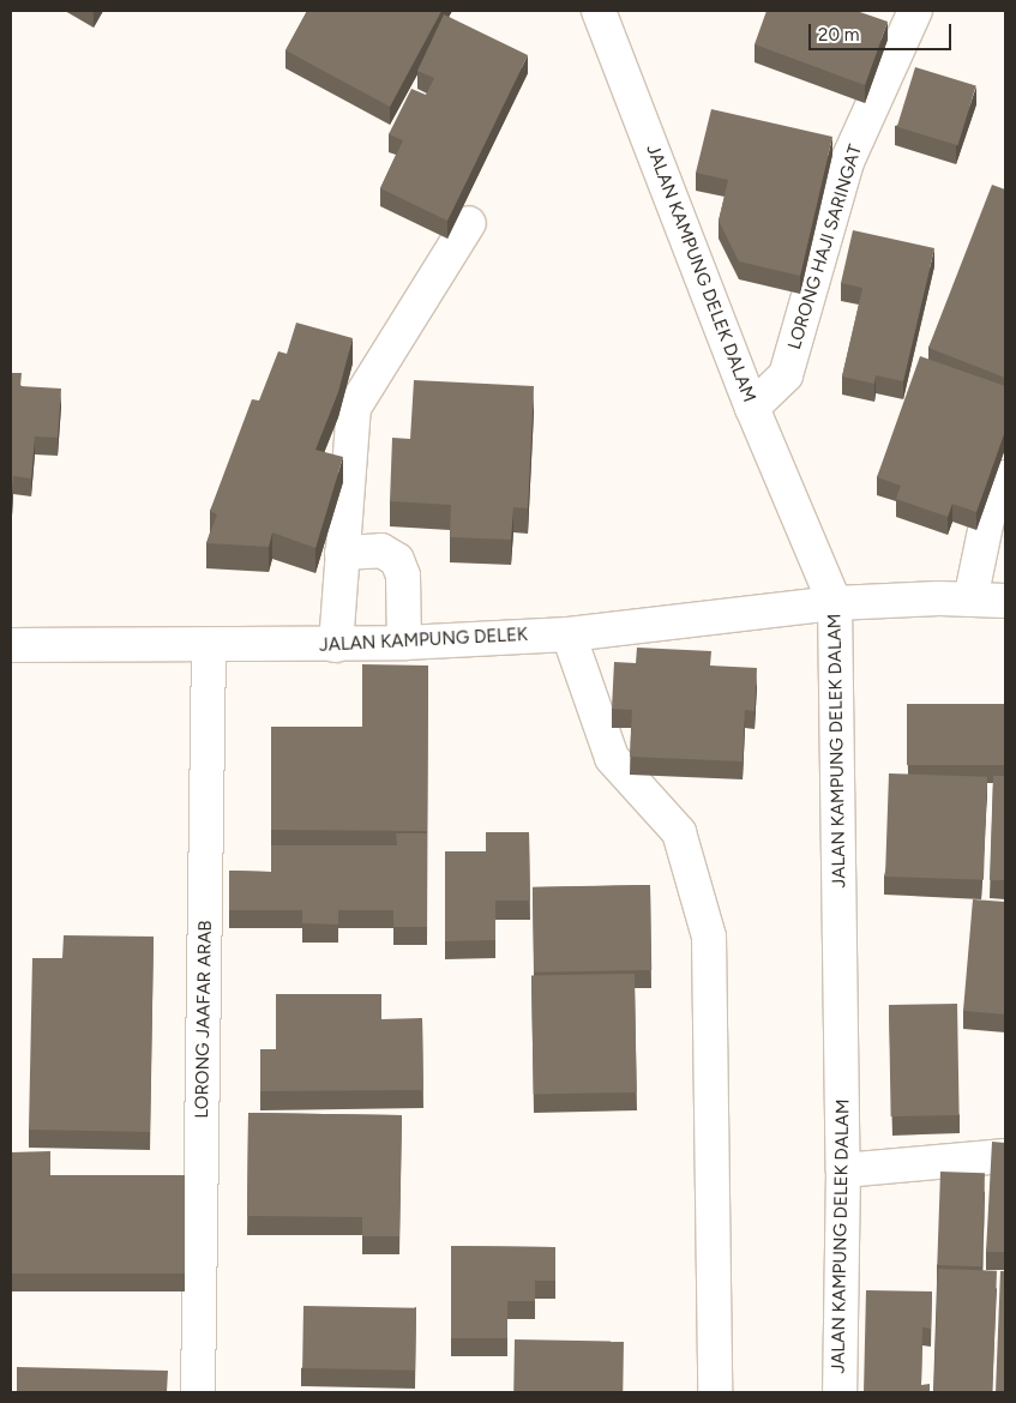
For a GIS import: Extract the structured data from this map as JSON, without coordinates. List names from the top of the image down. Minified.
{"streets":{"street":["LORONG HAJI SARINGAT","JALAN KAMPUNG DELEK DALAM","JALAN KAMPUNG DELEK","LORONG JAAFAR ARAB"]},"crossings":[["LORONG HAJI SARINGAT","JALAN KAMPUNG DELEK DALAM"],["JALAN KAMPUNG DELEK DALAM","JALAN KAMPUNG DELEK"],["JALAN KAMPUNG DELEK","LORONG JAAFAR ARAB"]],"scale_bar":"20 m"}
